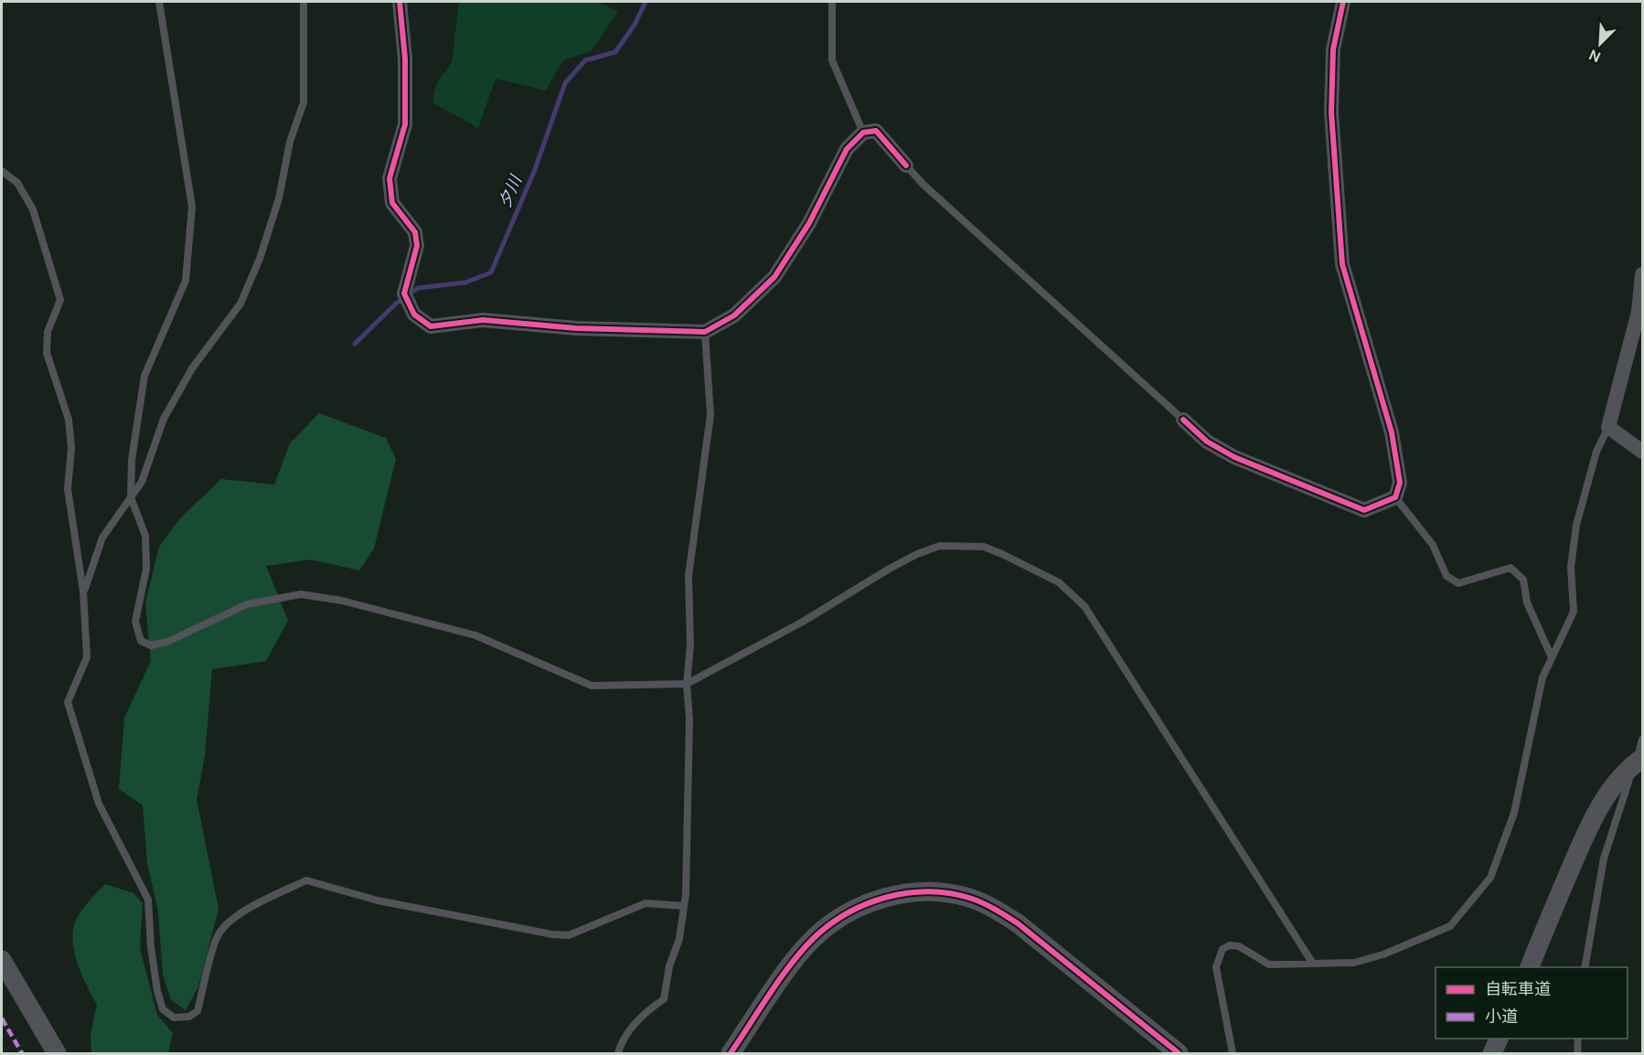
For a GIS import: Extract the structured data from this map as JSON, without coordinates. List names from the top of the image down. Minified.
{"water":["夕川"],"legend":["自転車道","小道"],"north":"bottom left"}
